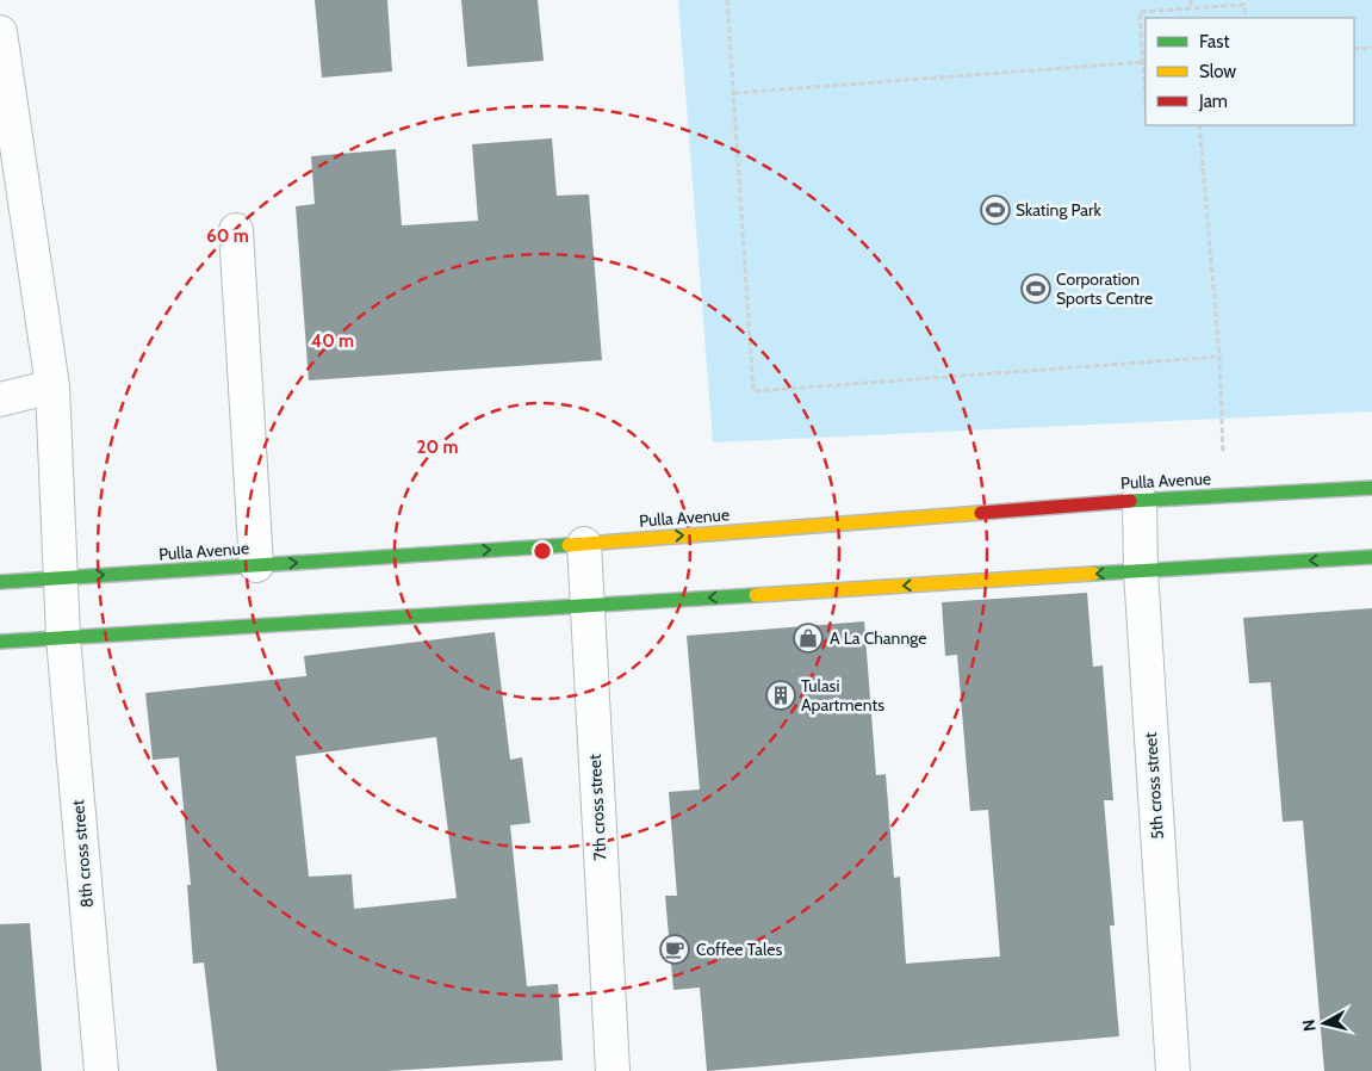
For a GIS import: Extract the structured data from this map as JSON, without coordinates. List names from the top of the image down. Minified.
{"streets":{"street":["Pulla Avenue","5th cross street","7th cross street","8th cross street"]},"crossings":[["Pulla Avenue","5th cross street"],["Pulla Avenue","7th cross street"],["Pulla Avenue","8th cross street"]],"places":{"sports":["Skating Park","Corporation Sports Centre"],"shop":["A La Channge"],"building":["Tulasi Apartments"],"cafe":["Coffee Tales"]},"legend":["Fast","Slow","Jam"],"north":"left","rings":["60 m","40 m","20 m"]}
